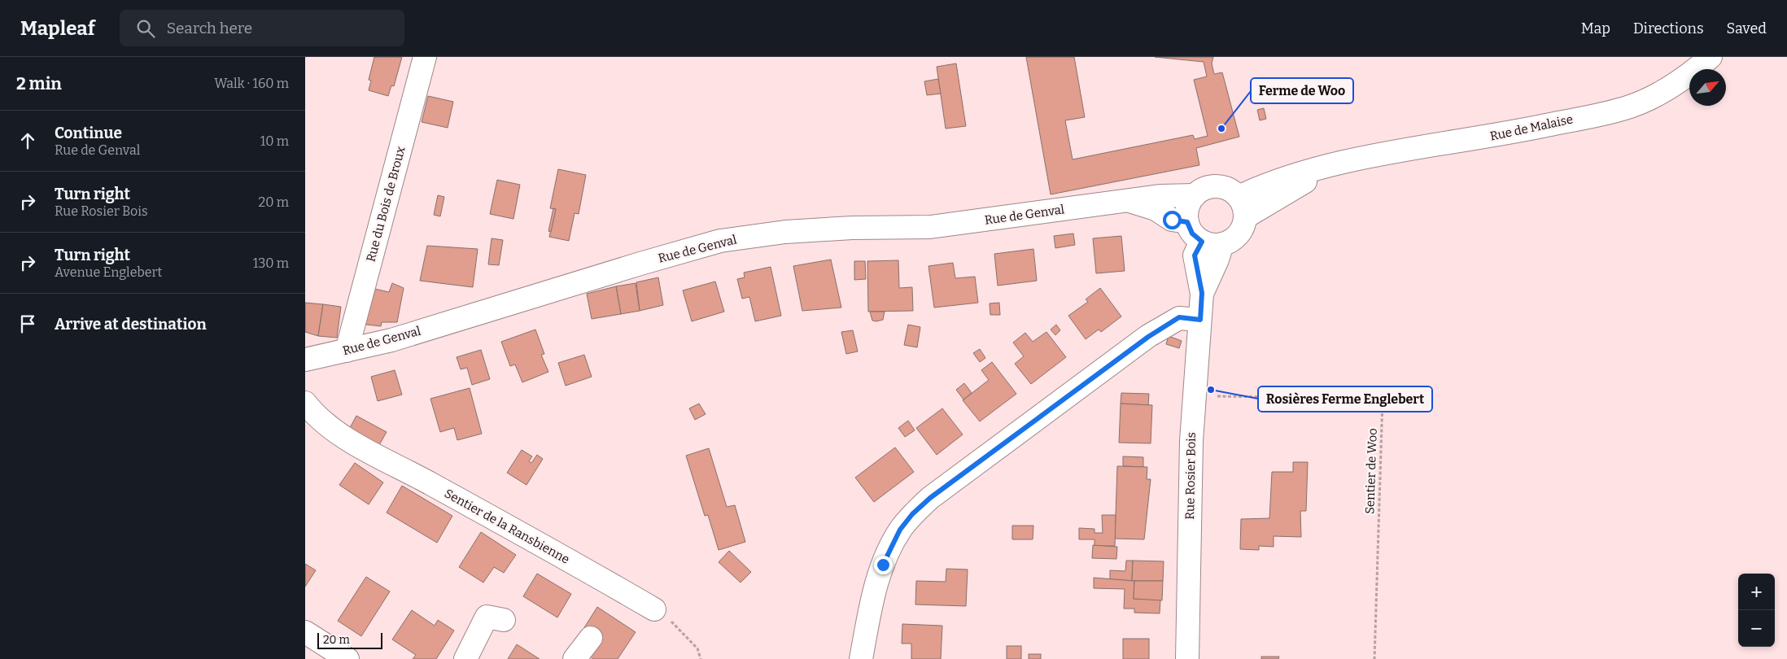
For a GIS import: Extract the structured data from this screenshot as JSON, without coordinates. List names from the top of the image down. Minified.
{"streets":{"street":["Rue de Malaise","Rue du Bois de Broux","Rue de Genval","Rue Rosier Bois","Sentier de la Ransbienne"],"path":["Sentier de Woo"]},"crossings":[["Rue du Bois de Broux","Rue de Genval"],["Rue de Genval","Rue Rosier Bois"],["Sentier de Woo","Rue Rosier Bois"]],"places":["Ferme de Woo","Rosières Ferme Englebert"],"scale_bar":"20 m","north":"top right","page":{"header":"Mapleaf","search":"Search here","nav":["Map","Directions","Saved"],"heading":["2 min","Walk · 160 m"],"list":[["Continue","Rue de Genval","10 m"],["Turn right","Rue Rosier Bois","20 m"],["Turn right","Avenue Englebert","130 m"],"Arrive at destination"],"map_buttons":["+","−"],"scale":"20 m"}}
